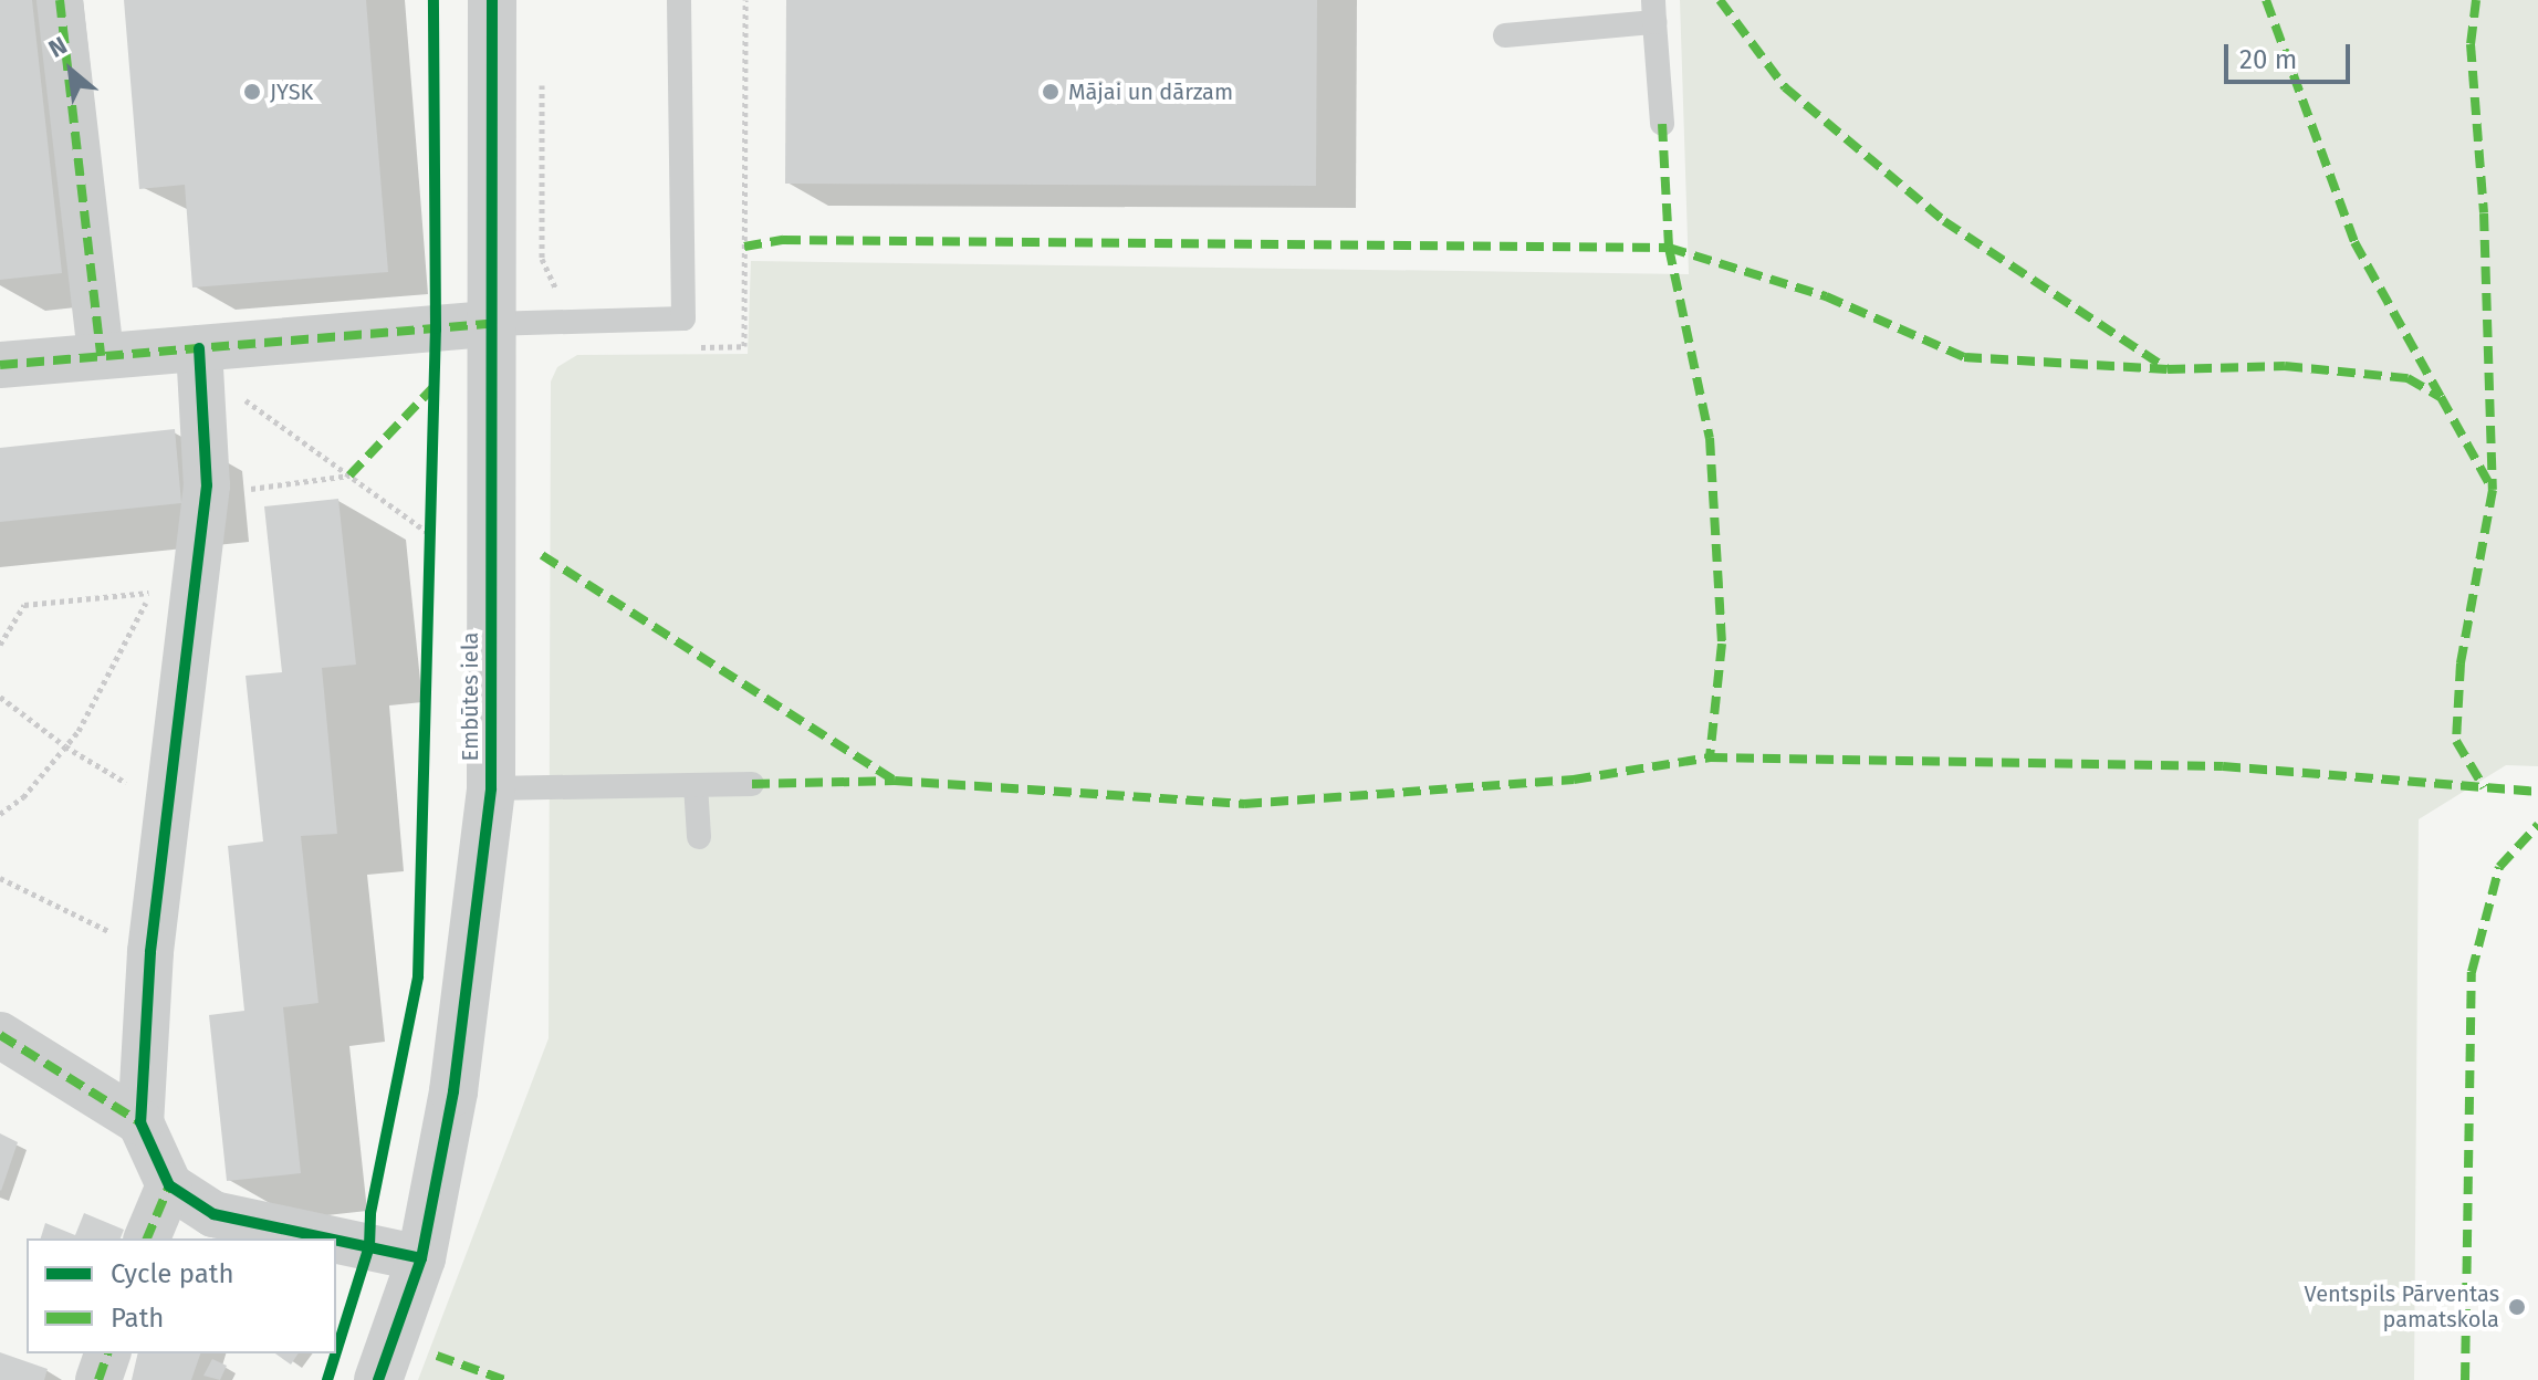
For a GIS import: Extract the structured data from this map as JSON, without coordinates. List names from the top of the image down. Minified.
{"streets":{"street":["Embūtes iela"]},"places":["JYSK","Mājai un dārzam","Ventspils Pārventas pamatskola"],"legend":["Cycle path","Path"],"scale_bar":"20 m","north":"top left"}
